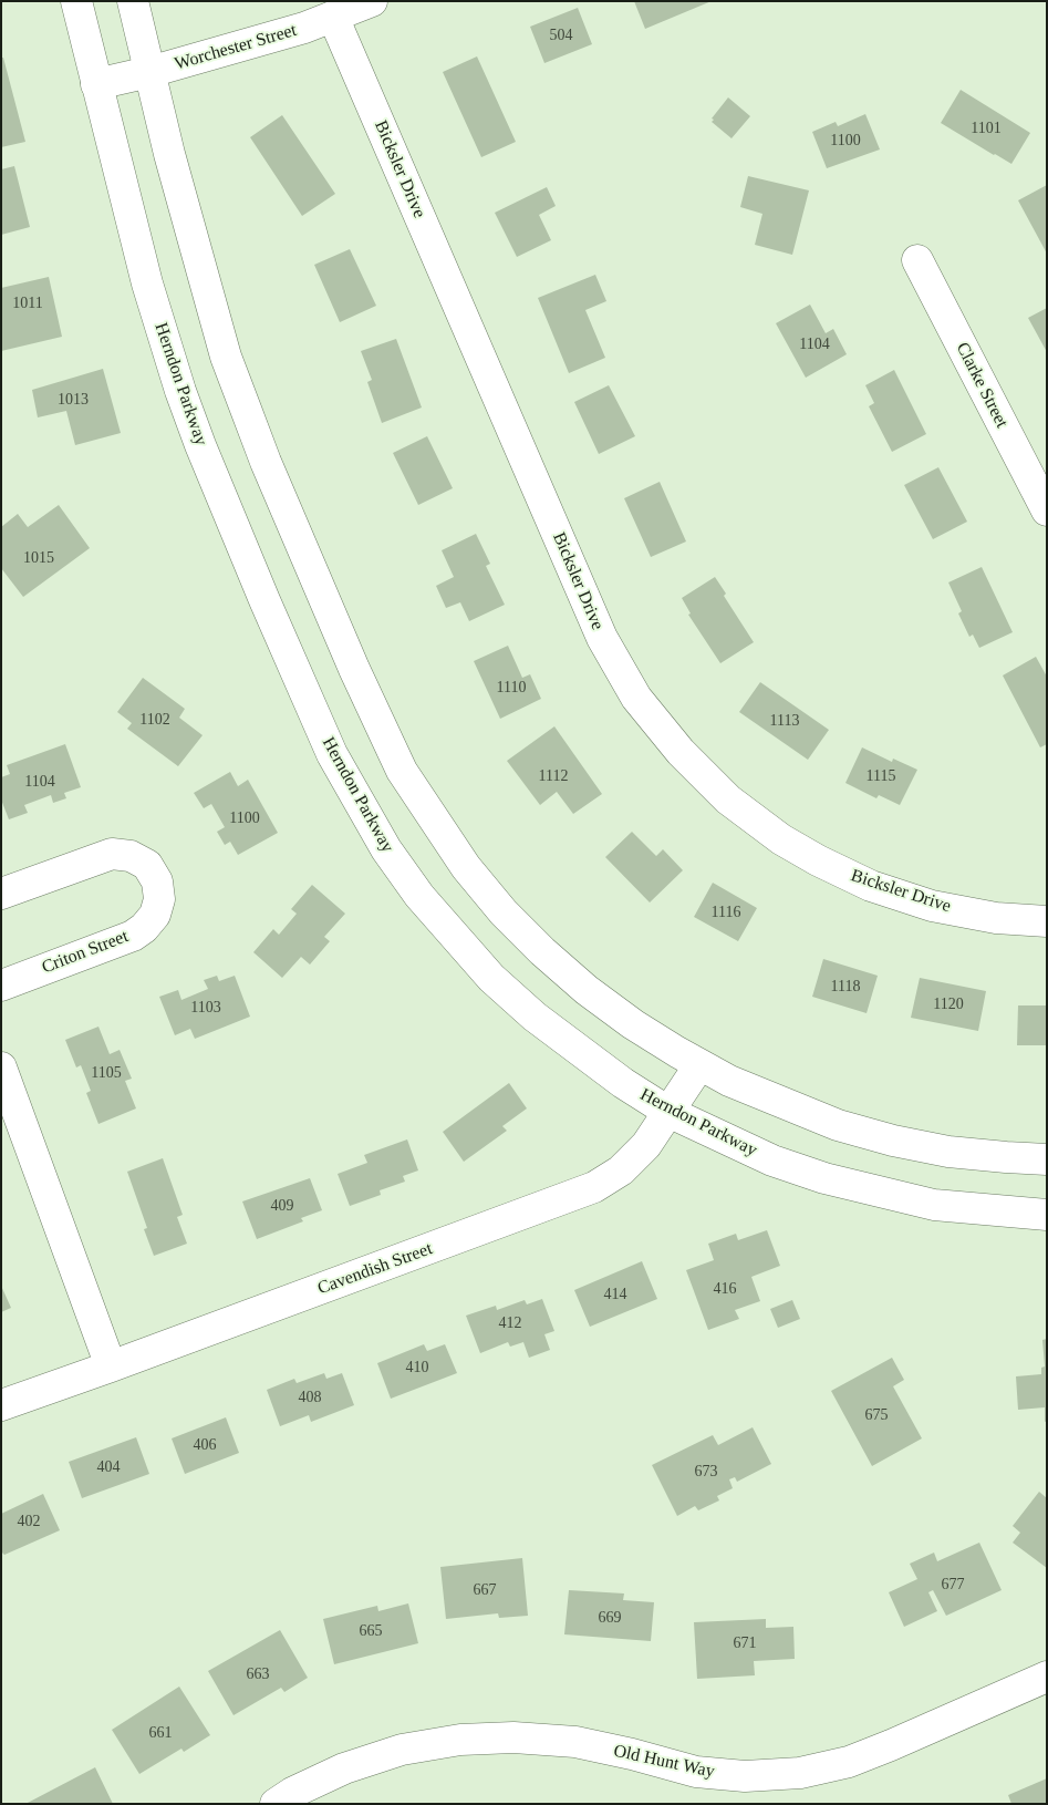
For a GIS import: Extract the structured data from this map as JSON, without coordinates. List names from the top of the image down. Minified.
{"streets":{"street":["Worchester Street","Bicksler Drive","Herndon Parkway","Clarke Street","Criton Street","Cavendish Street","Old Hunt Way"]},"crossings":[["Worchester Street","Bicksler Drive"],["Worchester Street","Herndon Parkway"],["Herndon Parkway","Cavendish Street"]],"house_numbers":["504","1101","1100","1011","1104","1013","1015","1110","1102","1113","1112","1115","1104","1100","1116","1118","1120","1103","1105","409","416","414","412","410","408","675","406","404","673","402","677","667","669","665","671","663","661"]}
